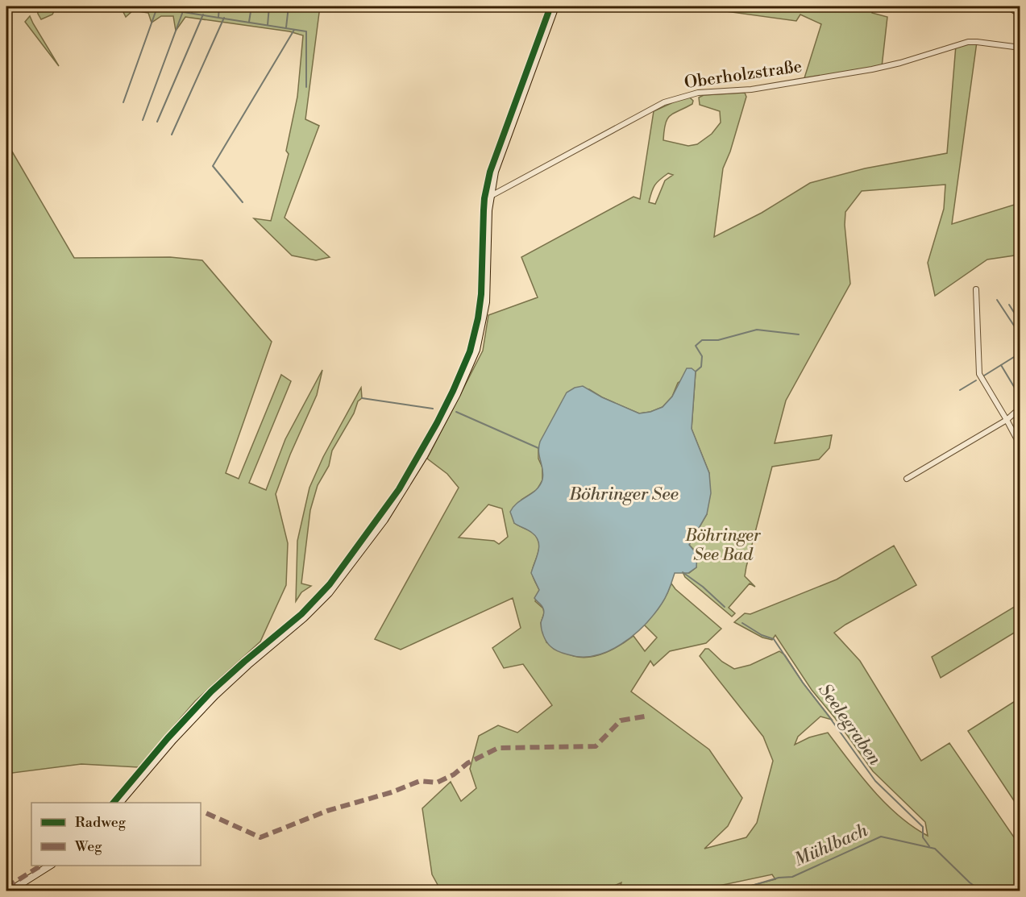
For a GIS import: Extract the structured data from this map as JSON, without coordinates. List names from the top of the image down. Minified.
{"streets":{"street":["Oberholzstraße"]},"water":["Böhringer See","Seelegraben","Mühlbach"],"parks":["Böhringer See Bad"],"legend":["Radweg","Weg"]}
